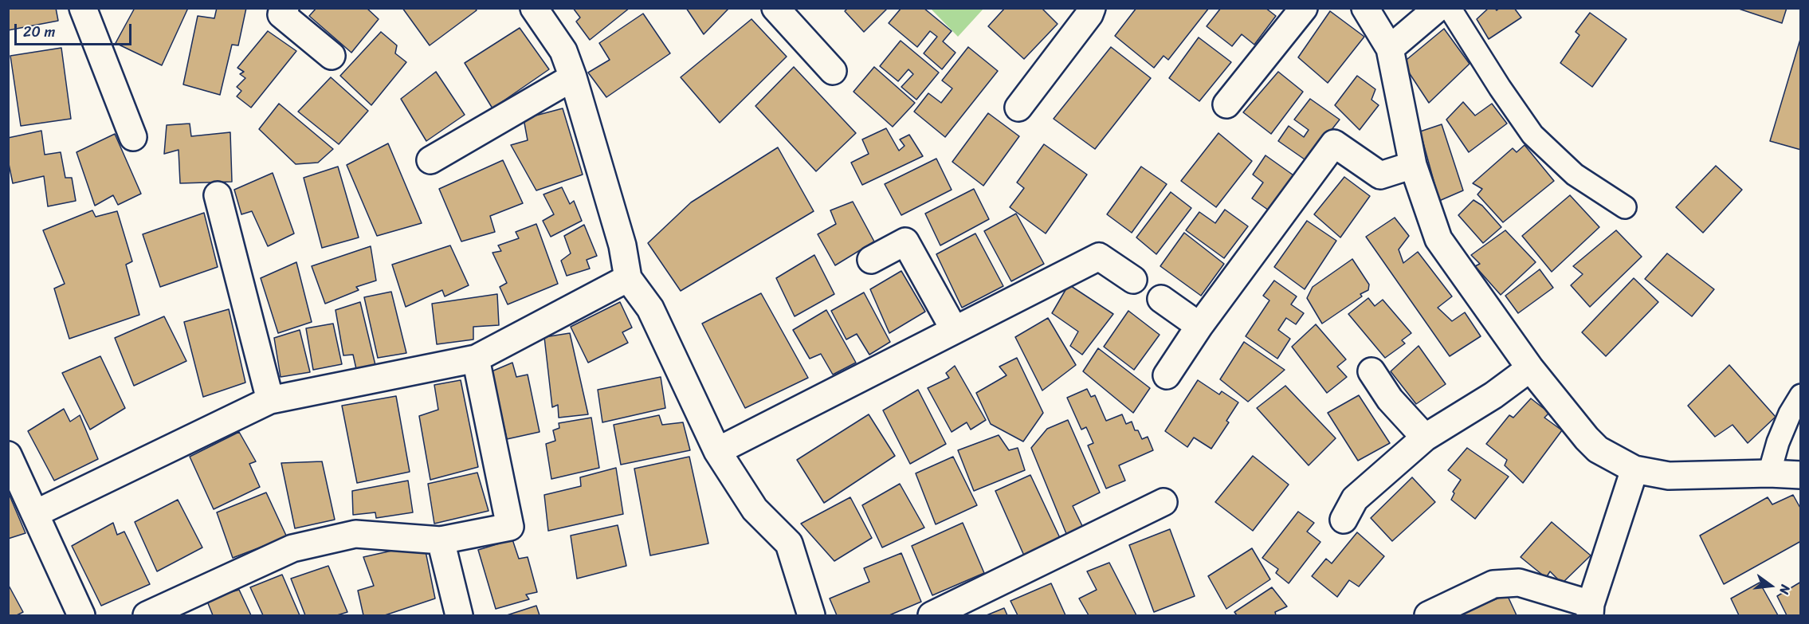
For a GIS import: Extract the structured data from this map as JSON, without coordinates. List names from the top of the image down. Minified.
{"scale_bar":"20 m","north":"right"}
